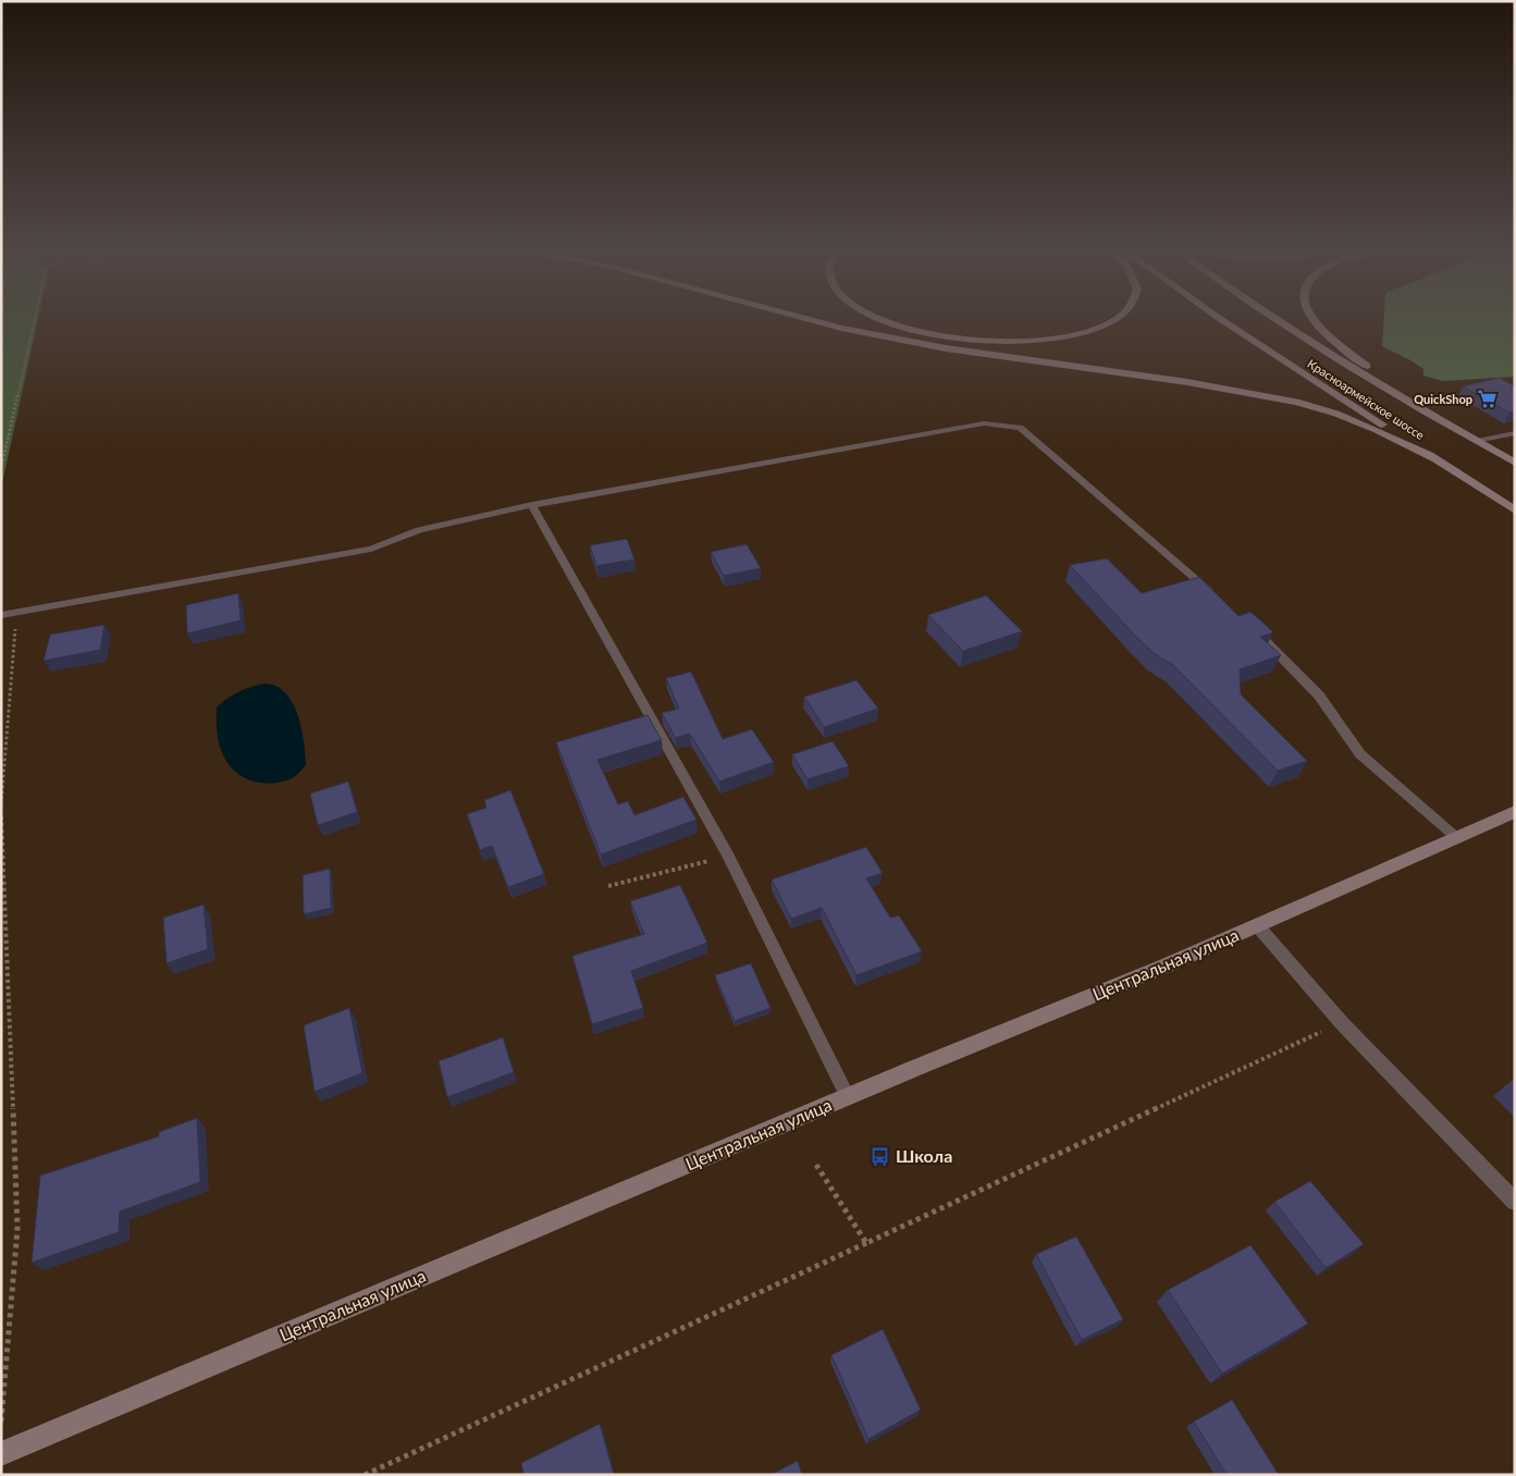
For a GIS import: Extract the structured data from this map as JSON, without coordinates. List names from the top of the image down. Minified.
{"streets":{"main road":["Красноармейское шоссе","Центральная улица"]},"places":{"supermarket":["QuickShop"],"bus stop":["Школа"]}}
